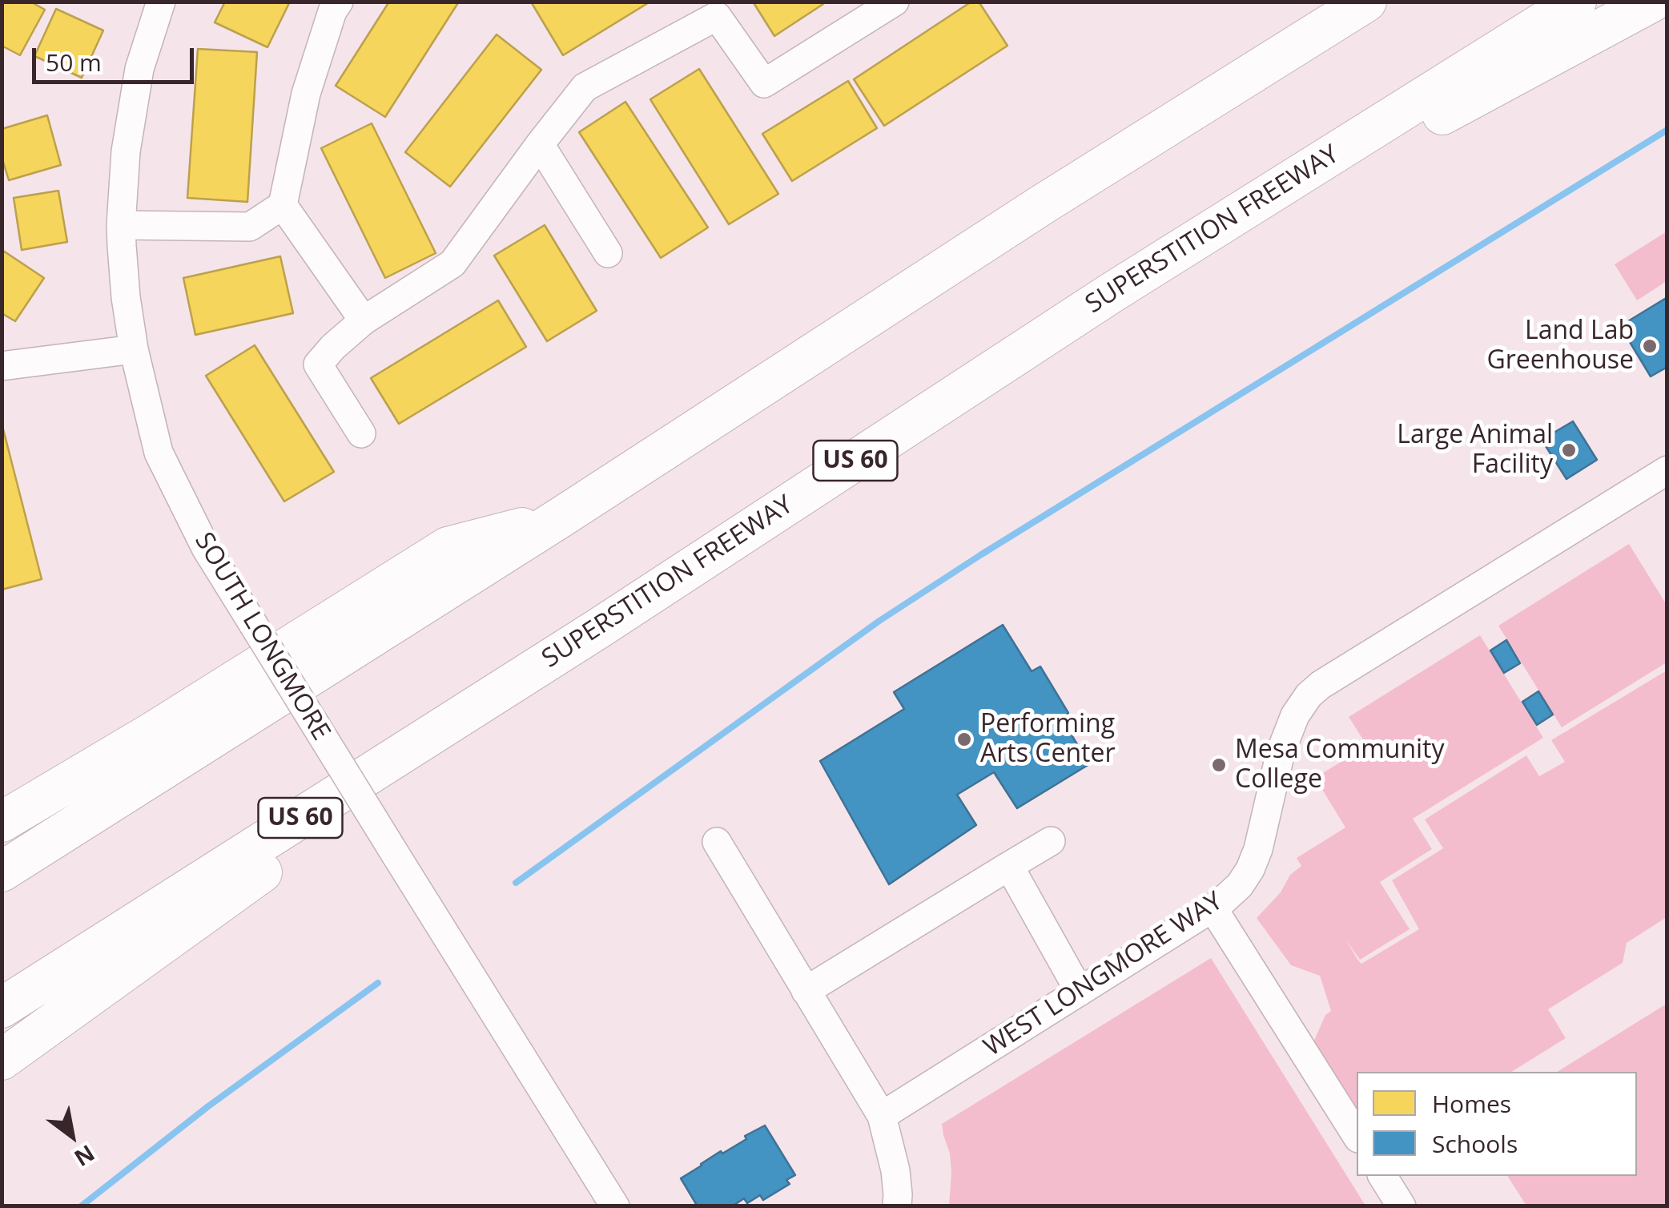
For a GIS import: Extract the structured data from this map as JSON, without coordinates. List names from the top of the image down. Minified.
{"streets":{"highway":["SUPERSTITION FREEWAY","US 60"],"street":["SOUTH LONGMORE","WEST LONGMORE WAY"]},"places":["Land Lab Greenhouse","Large Animal Facility","Performing Arts Center","Mesa Community College"],"legend":["Homes","Schools"],"scale_bar":"50 m","north":"bottom right"}
